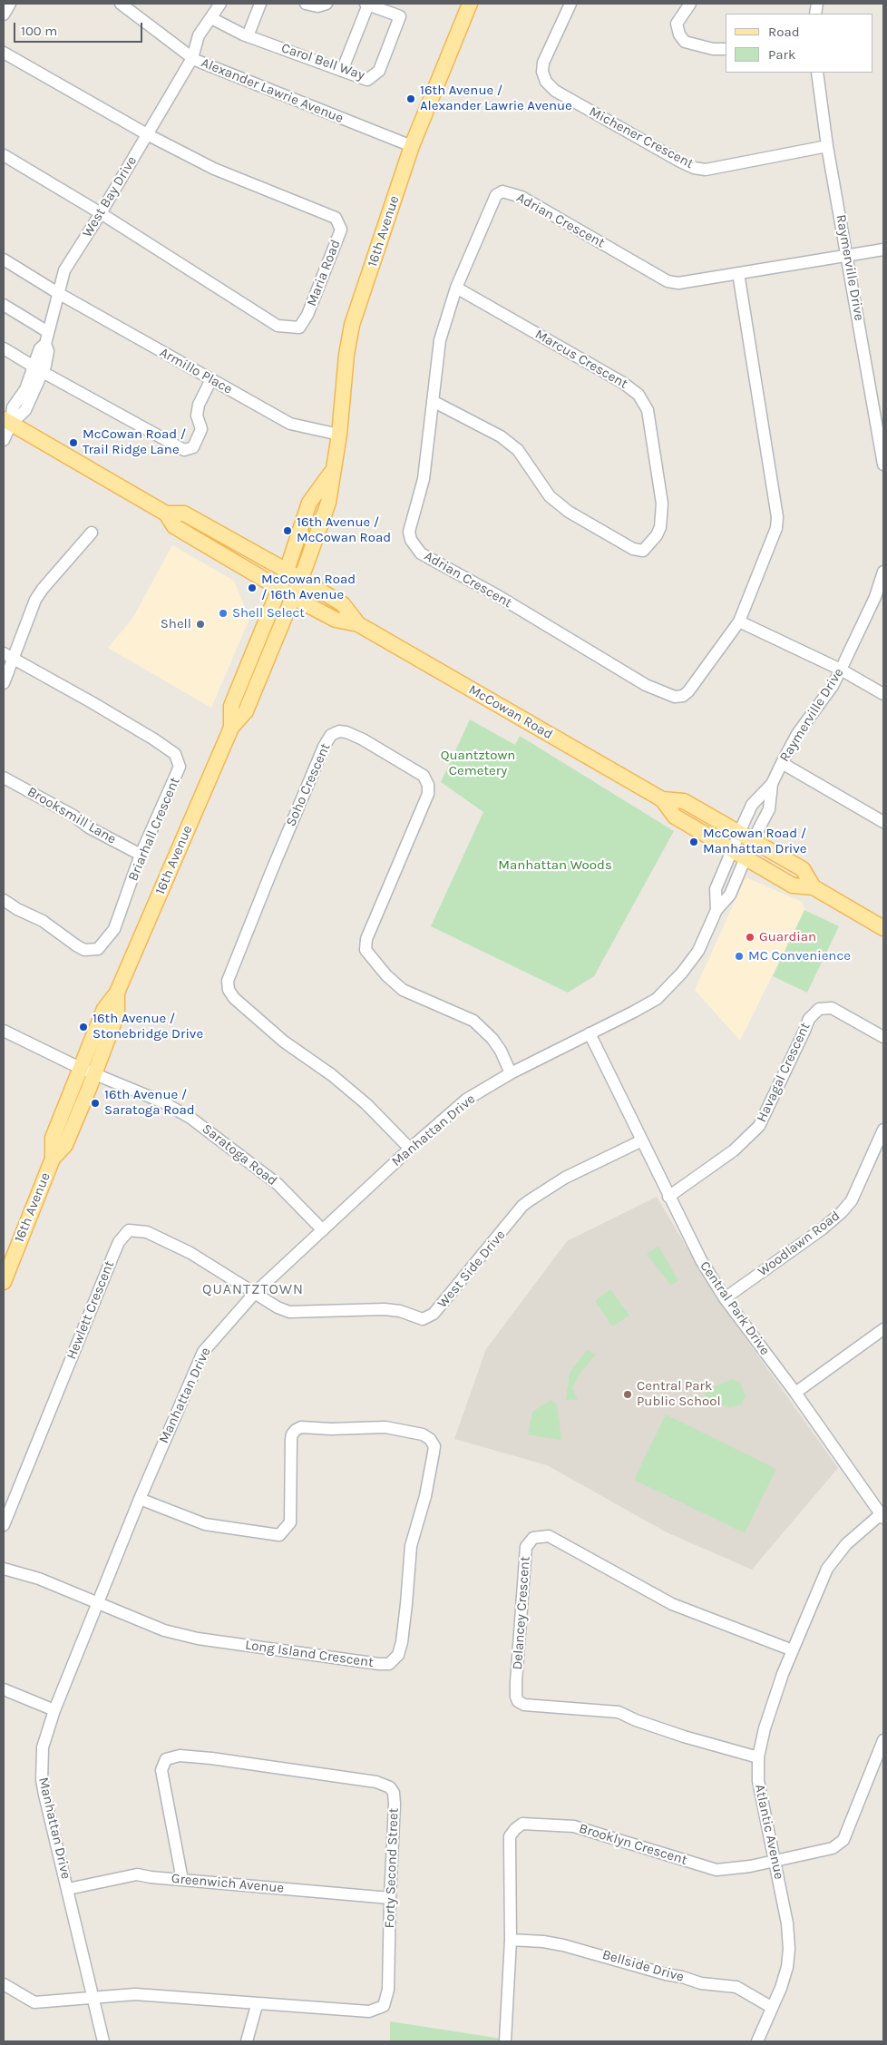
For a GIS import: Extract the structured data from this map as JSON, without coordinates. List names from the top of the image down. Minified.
{"streets":{"main road":["16th Avenue","McCowan Road"],"street":["Carol Bell Way","Alexander Lawrie Avenue","Michener Crescent","West Bay Drive","Adrian Crescent","Raymerville Drive","Maria Road","Marcus Crescent","Armillo Place","Soho Crescent","Brooksmill Lane","Briarhall Crescent","Havagal Crescent","Manhattan Drive","Saratoga Road","Woodlawn Road","West Side Drive","Central Park Drive","Hewlett Crescent","Delancey Crescent","Long Island Crescent","Atlantic Avenue","Brooklyn Crescent","Forty Second Street","Greenwich Avenue","Bellside Drive"]},"crossings":[["Carol Bell Way","West Bay Drive"],["Alexander Lawrie Avenue","West Bay Drive"],["Alexander Lawrie Avenue","16th Avenue"],["Michener Crescent","Raymerville Drive"],["West Bay Drive","Maria Road"],["West Bay Drive","Armillo Place"],["West Bay Drive","McCowan Road"],["Adrian Crescent","Raymerville Drive"],["Adrian Crescent","Marcus Crescent"],["16th Avenue","Armillo Place"],["16th Avenue","McCowan Road"],["16th Avenue","Saratoga Road"],["Raymerville Drive","McCowan Road"],["Raymerville Drive","Manhattan Drive"],["McCowan Road","Manhattan Drive"],["Soho Crescent","Manhattan Drive"],["Brooksmill Lane","Briarhall Crescent"],["Havagal Crescent","Central Park Drive"],["Manhattan Drive","Saratoga Road"],["Manhattan Drive","West Side Drive"],["Manhattan Drive","Central Park Drive"],["Manhattan Drive","Hewlett Crescent"],["Manhattan Drive","Long Island Crescent"],["Manhattan Drive","Forty Second Street"],["Manhattan Drive","Greenwich Avenue"],["Woodlawn Road","Central Park Drive"],["West Side Drive","Central Park Drive"],["West Side Drive","Hewlett Crescent"],["Central Park Drive","Atlantic Avenue"],["Delancey Crescent","Atlantic Avenue"],["Atlantic Avenue","Brooklyn Crescent"],["Atlantic Avenue","Bellside Drive"],["Brooklyn Crescent","Bellside Drive"],["Forty Second Street","Greenwich Avenue"]],"districts":["QUANTZTOWN"],"parks":["Quantztown Cemetery","Manhattan Woods"],"places":["16th Avenue / Alexander Lawrie Avenue","McCowan Road / Trail Ridge Lane","16th Avenue / McCowan Road","McCowan Road / 16th Avenue","Shell Select","Shell","McCowan Road / Manhattan Drive","Guardian","MC Convenience","16th Avenue / Stonebridge Drive","16th Avenue / Saratoga Road","Central Park Public School"],"legend":["Road","Park"],"scale_bar":"100 m"}
